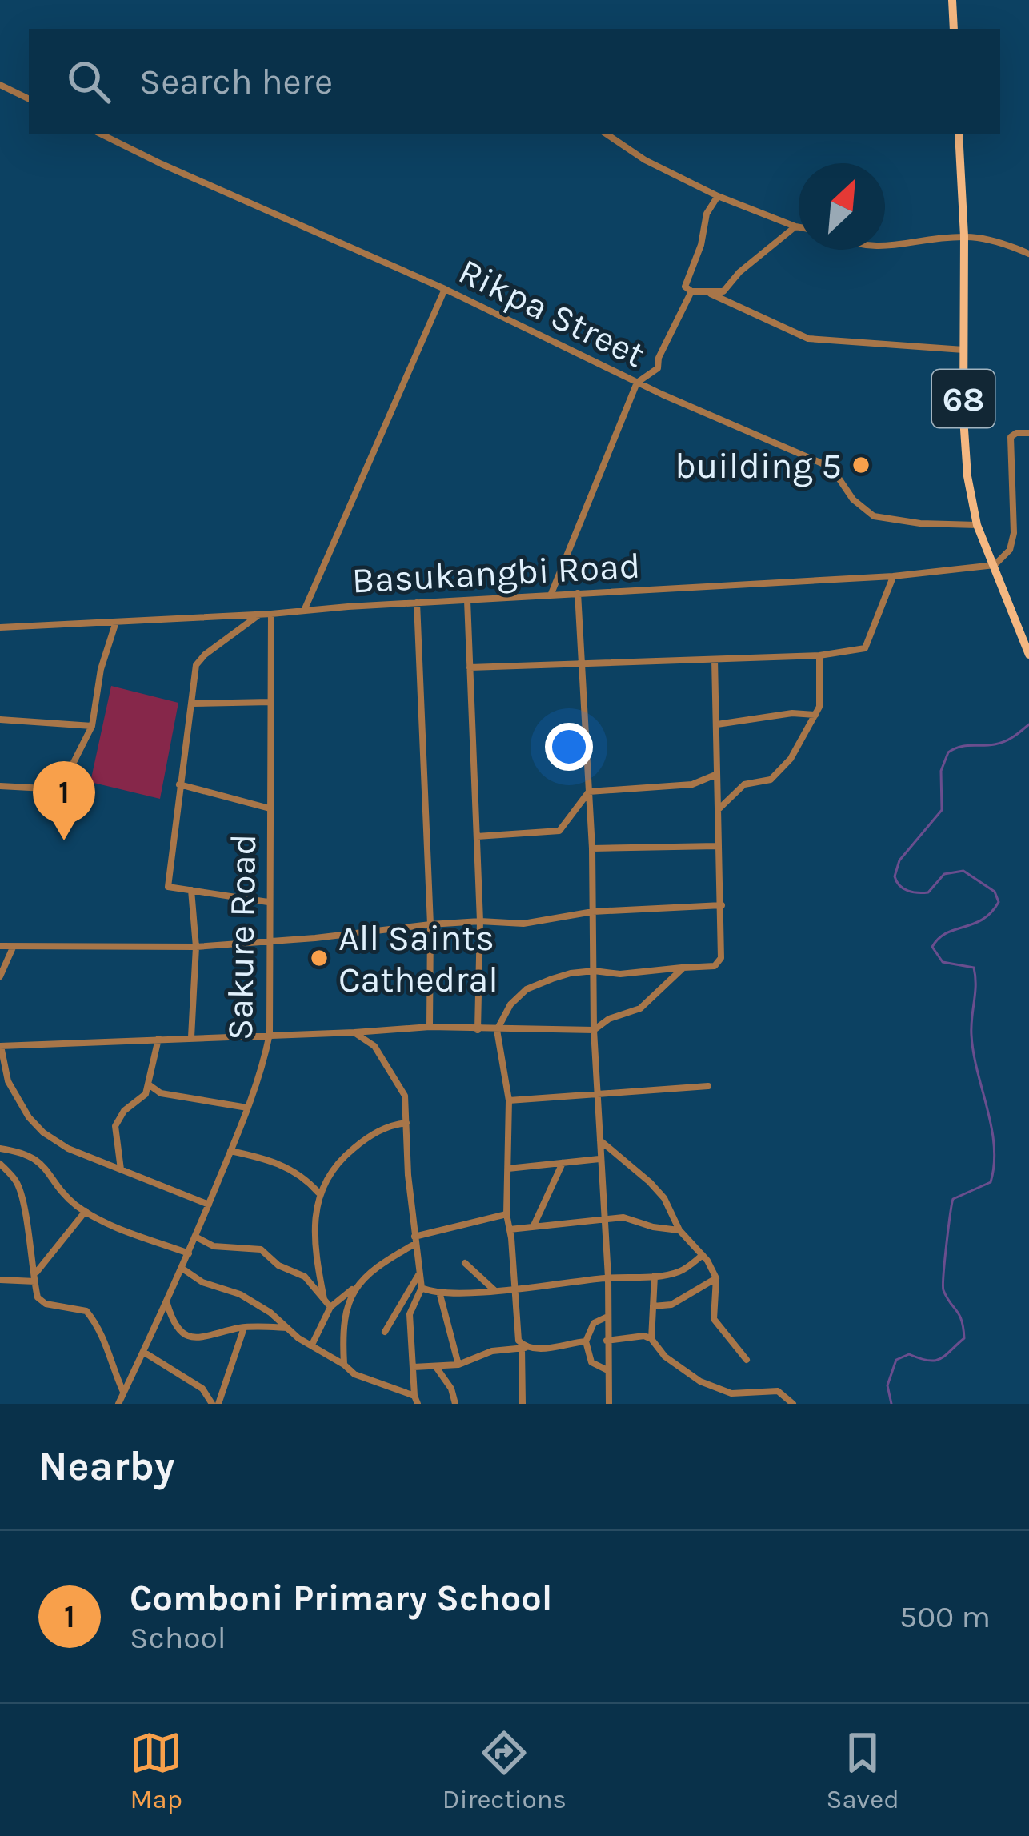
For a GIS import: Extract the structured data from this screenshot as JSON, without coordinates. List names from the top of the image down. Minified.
{"streets":{"main road":["68"],"street":["Rikpa Street","Basukangbi Road","Sakure Road"]},"crossings":[["Rikpa Street","68"],["68","Basukangbi Road"],["Basukangbi Road","Sakure Road"]],"places":["building 5","All Saints Cathedral"],"north":"top right","page":{"search":"Search here","pins":"1","heading":"Nearby","list":[{"mark":"1","name":"Comboni Primary School","note":"School","value":"500 m"}],"nav":["Map","Directions","Saved"]}}
